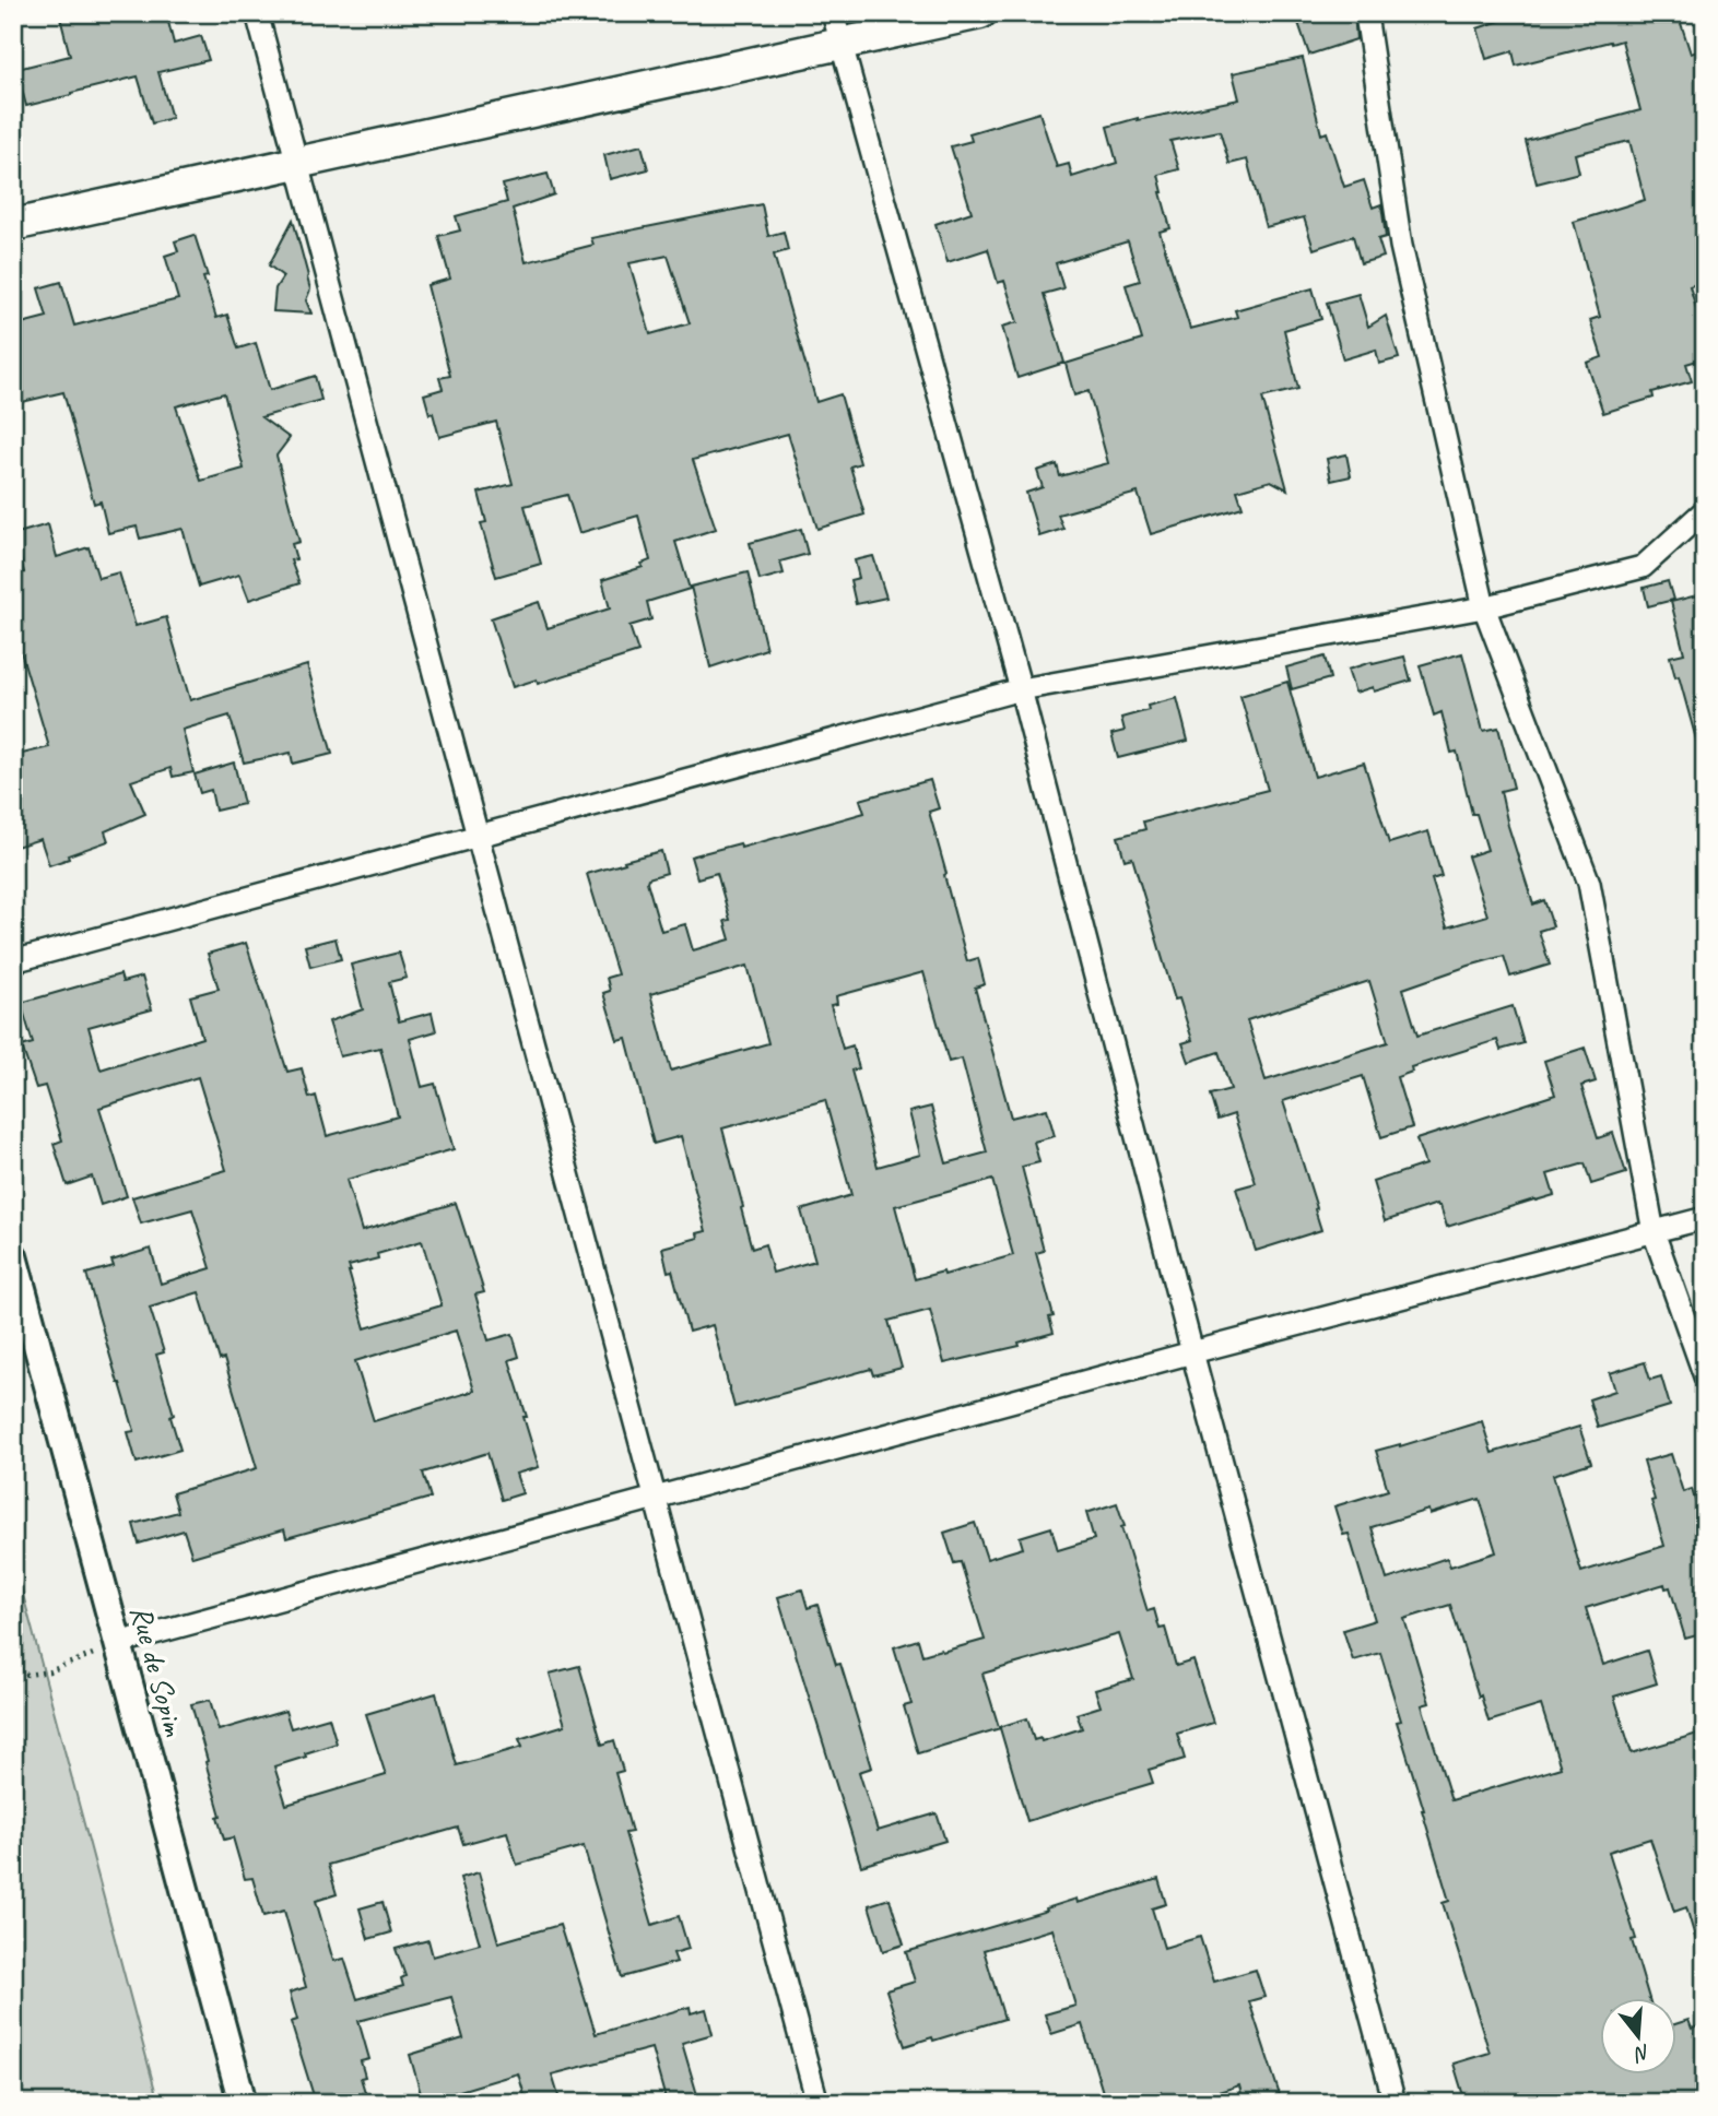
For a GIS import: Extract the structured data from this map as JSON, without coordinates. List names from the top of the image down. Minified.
{"streets":{"street":["Rue de Sopim"]},"north":"bottom"}
